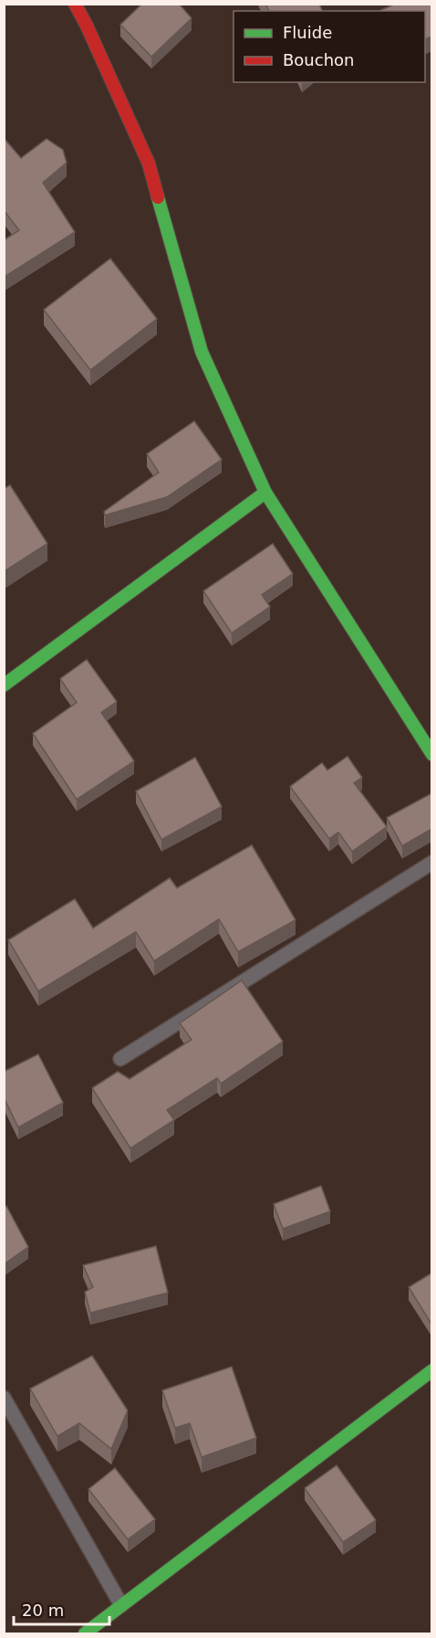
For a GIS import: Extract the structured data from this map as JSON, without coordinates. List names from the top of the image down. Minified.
{"legend":["Fluide","Bouchon"],"scale_bar":"20 m"}
